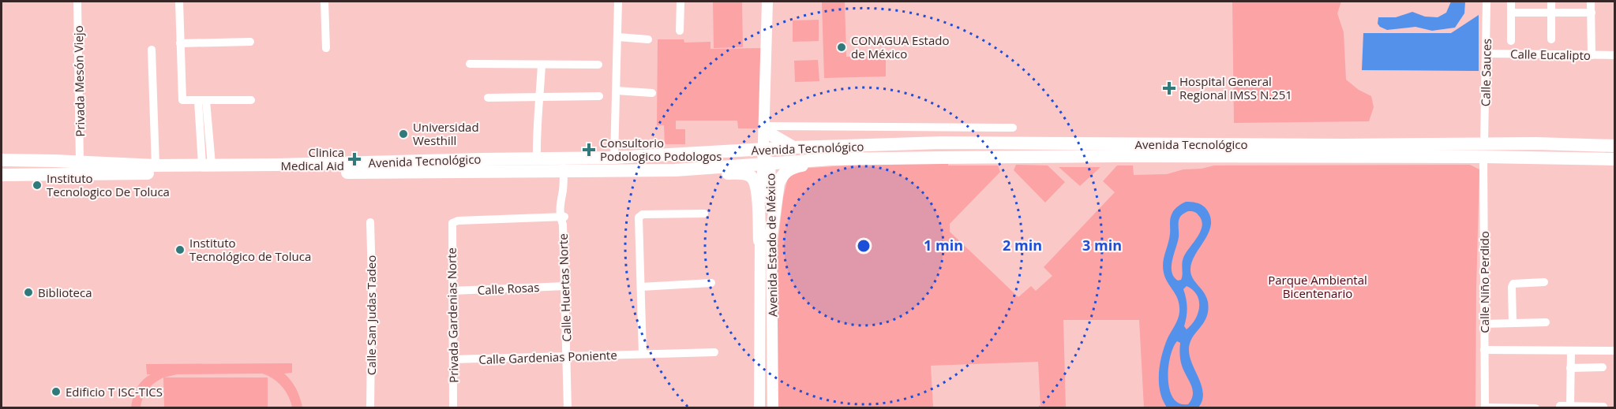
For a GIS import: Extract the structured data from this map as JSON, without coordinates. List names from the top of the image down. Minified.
{"streets":{"main road":["Avenida Tecnológico","Avenida Estado de México"],"street":["Calle Eucalipto","Calle Sauces","Privada Mesón Viejo","Calle Niño Perdido","Calle Huertas Norte","Calle Rosas","Calle San Judas Tadeo","Privada Gardenias Norte","Calle Gardenias Poniente"]},"crossings":[["Calle Eucalipto","Calle Sauces"],["Calle Sauces","Avenida Tecnológico"],["Calle Sauces","Calle Niño Perdido"],["Privada Mesón Viejo","Avenida Tecnológico"],["Avenida Tecnológico","Avenida Estado de México"],["Avenida Tecnológico","Calle Niño Perdido"],["Avenida Tecnológico","Calle Huertas Norte"],["Calle Huertas Norte","Calle Rosas"],["Calle Huertas Norte","Privada Gardenias Norte"],["Calle Huertas Norte","Calle Gardenias Poniente"],["Calle Rosas","Privada Gardenias Norte"],["Privada Gardenias Norte","Calle Gardenias Poniente"]],"parks":["Parque Ambiental Bicentenario"],"places":{"other":["CONAGUA Estado de México","Universidad Westhill","Instituto Tecnologico De Toluca","Instituto Tecnológico de Toluca","Biblioteca","Edificio T ISC-TICS"],"health":["Hospital General Regional IMSS N.251","Consultorio Podologico Podologos","Clinica Medical Aid"]},"rings":["1 min","2 min","3 min"]}
